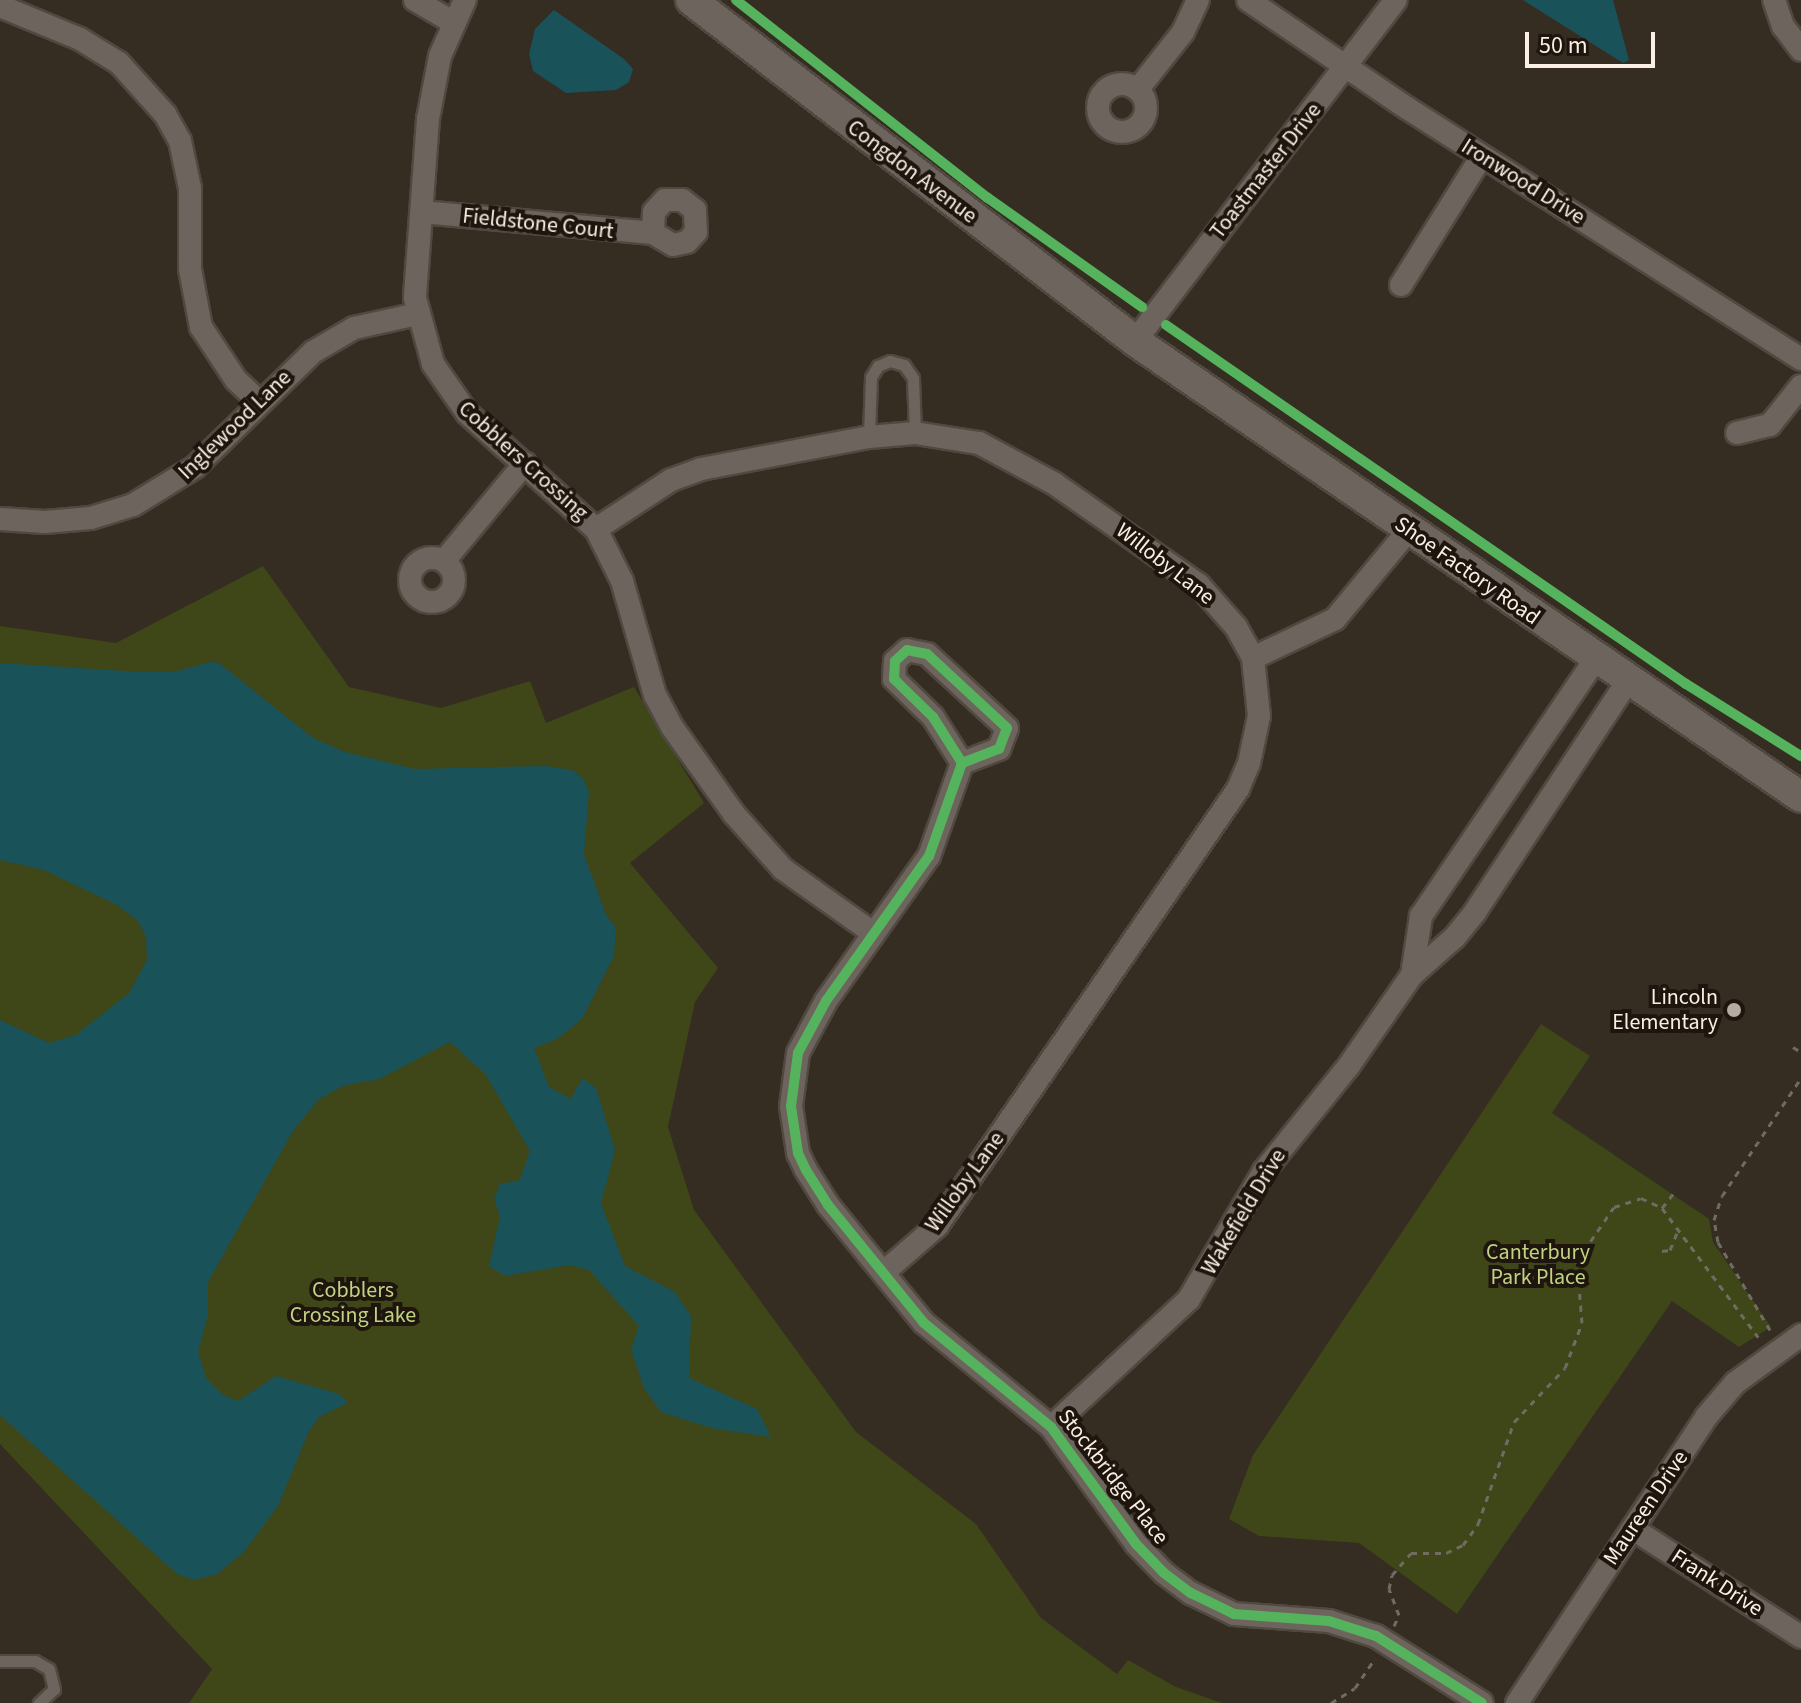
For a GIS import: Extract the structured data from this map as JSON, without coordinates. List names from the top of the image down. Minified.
{"streets":{"street":["Toastmaster Drive","Congdon Avenue","Ironwood Drive","Fieldstone Court","Inglewood Lane","Cobblers Crossing","Willoby Lane","Shoe Factory Road","Wakefield Drive","Stockbridge Place","Maureen Drive","Frank Drive"]},"crossings":[["Toastmaster Drive","Congdon Avenue"],["Toastmaster Drive","Ironwood Drive"],["Toastmaster Drive","Shoe Factory Road"],["Congdon Avenue","Shoe Factory Road"],["Fieldstone Court","Cobblers Crossing"],["Inglewood Lane","Cobblers Crossing"],["Cobblers Crossing","Willoby Lane"],["Cobblers Crossing","Stockbridge Place"],["Willoby Lane","Stockbridge Place"],["Shoe Factory Road","Wakefield Drive"],["Wakefield Drive","Stockbridge Place"],["Maureen Drive","Frank Drive"]],"parks":["Canterbury Park Place","Cobblers Crossing Lake"],"places":["Lincoln Elementary"],"scale_bar":"50 m"}
